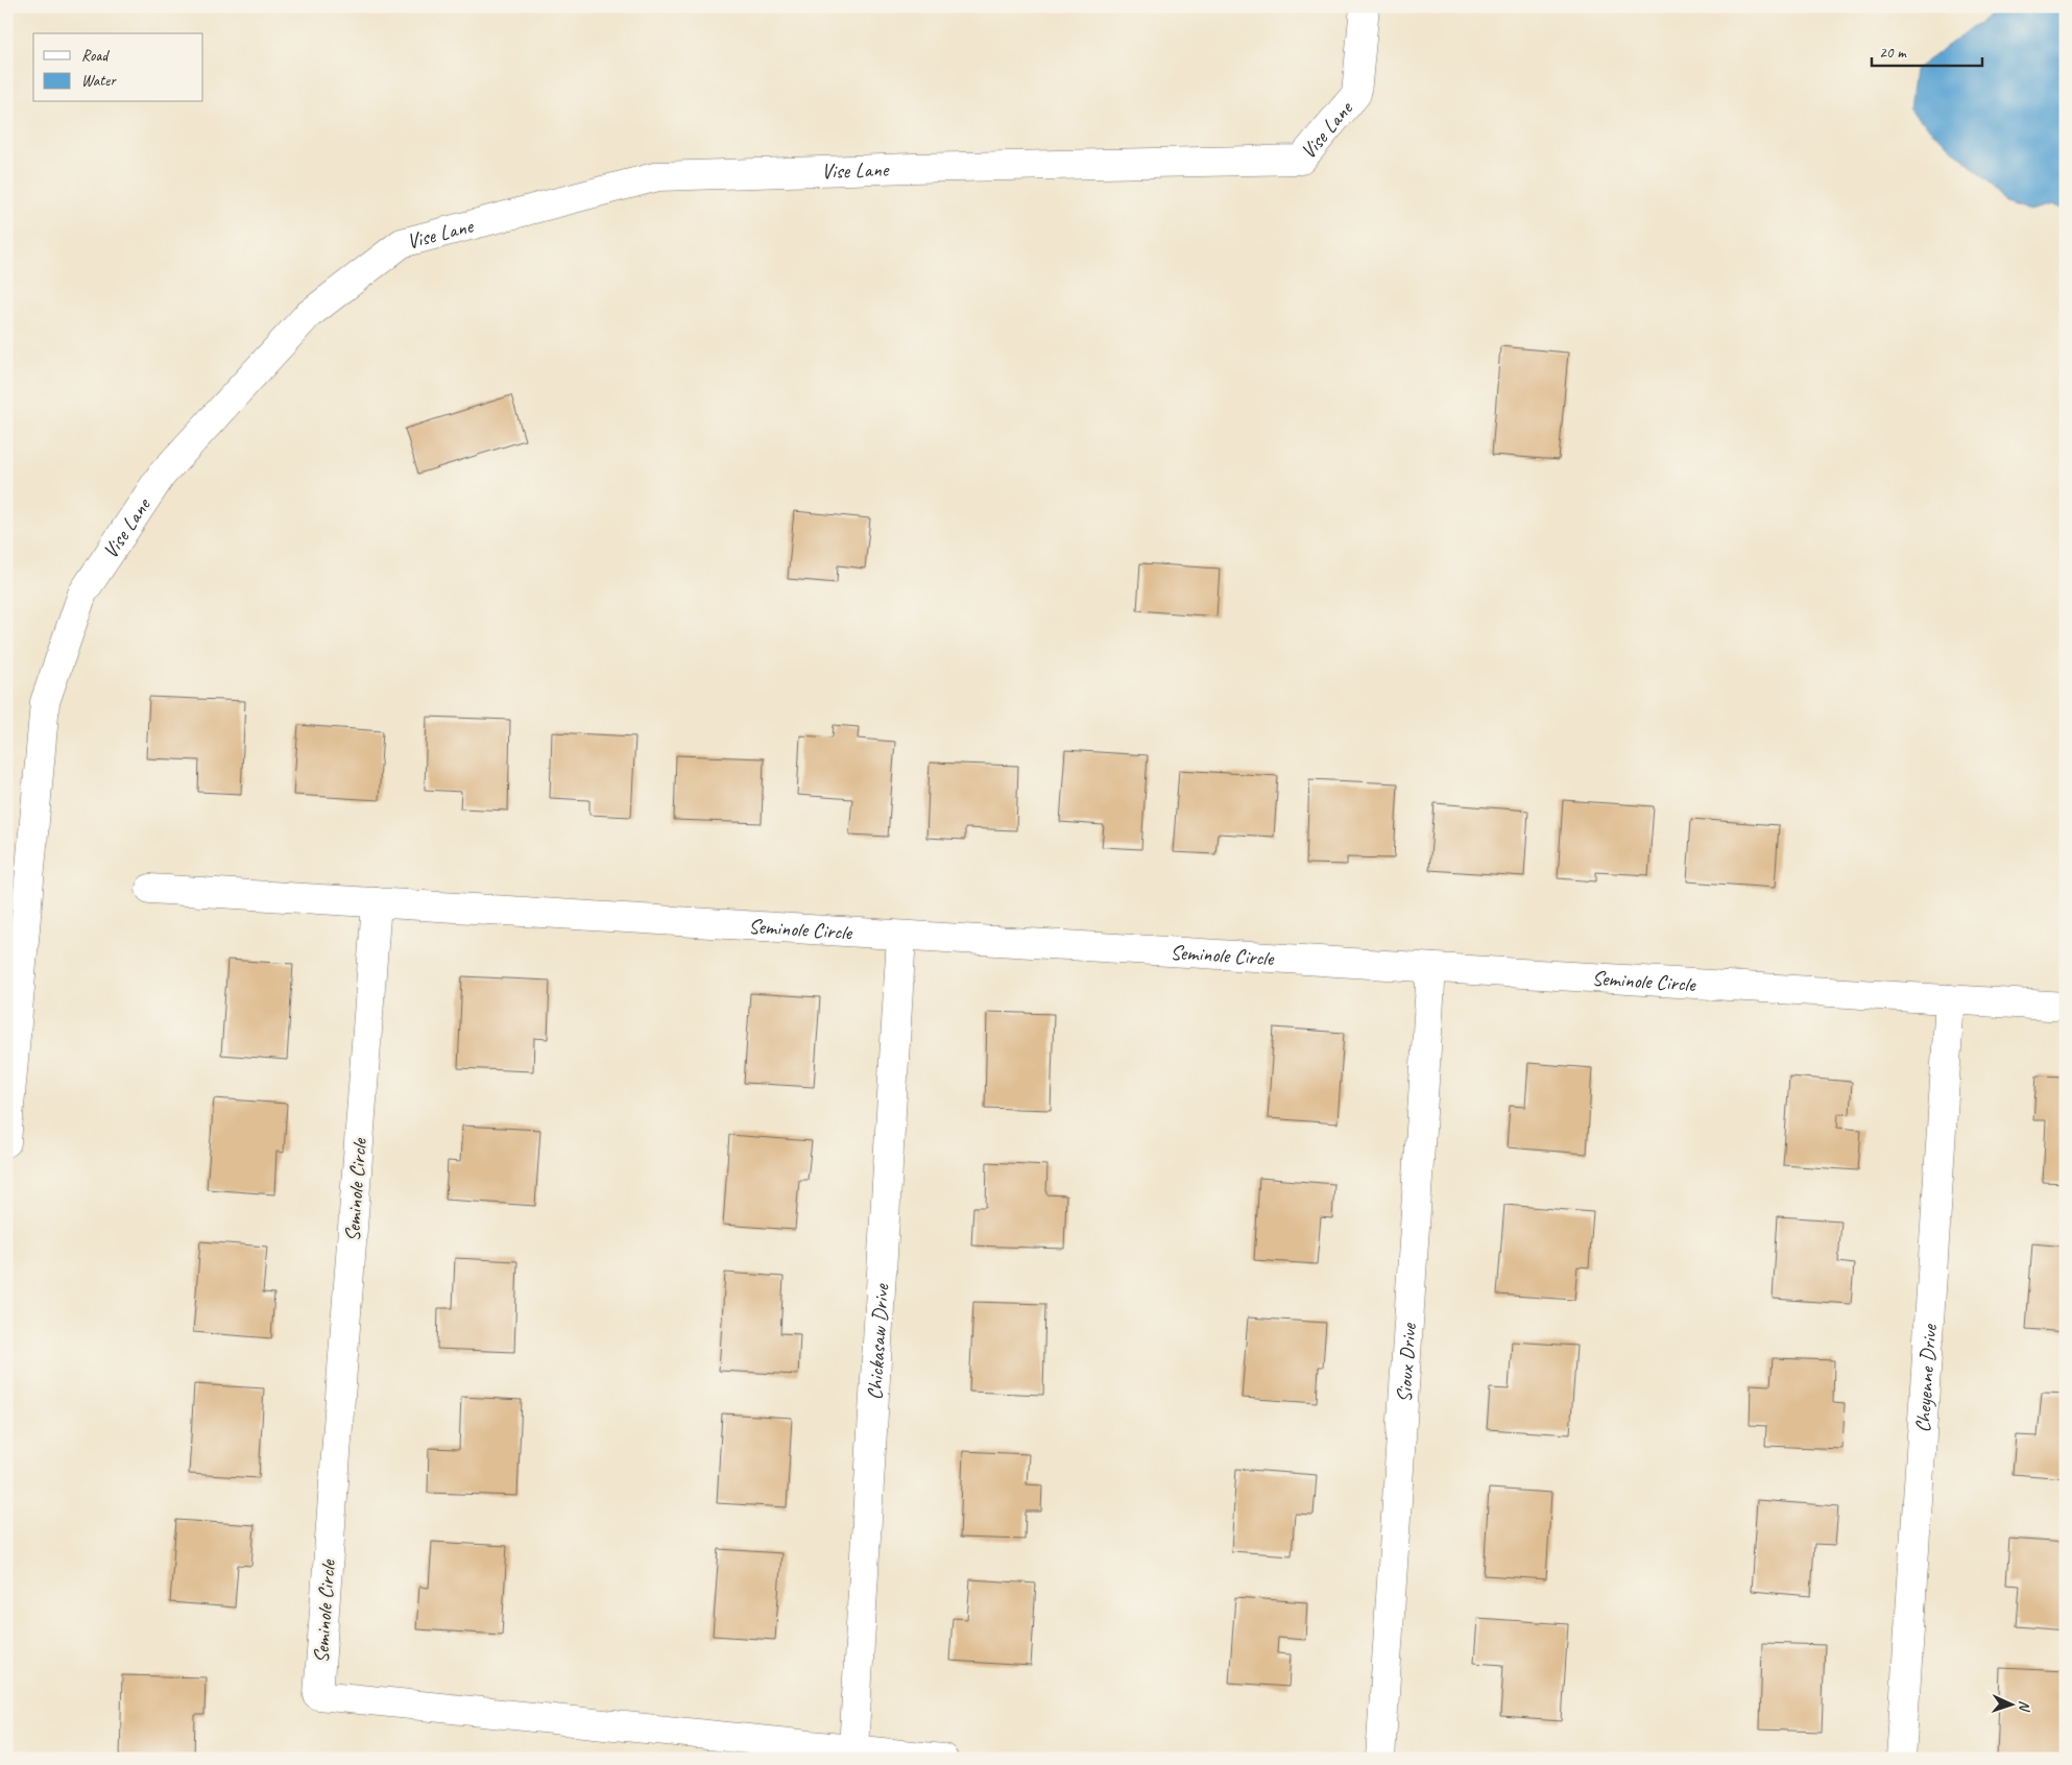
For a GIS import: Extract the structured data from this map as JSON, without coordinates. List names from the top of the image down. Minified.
{"streets":{"street":["Vise Lane","Seminole Circle","Chickasaw Drive","Sioux Drive","Cheyenne Drive"]},"crossings":[["Seminole Circle","Chickasaw Drive"],["Seminole Circle","Sioux Drive"],["Seminole Circle","Cheyenne Drive"]],"legend":["Road","Water"],"scale_bar":"20 m","north":"right"}
